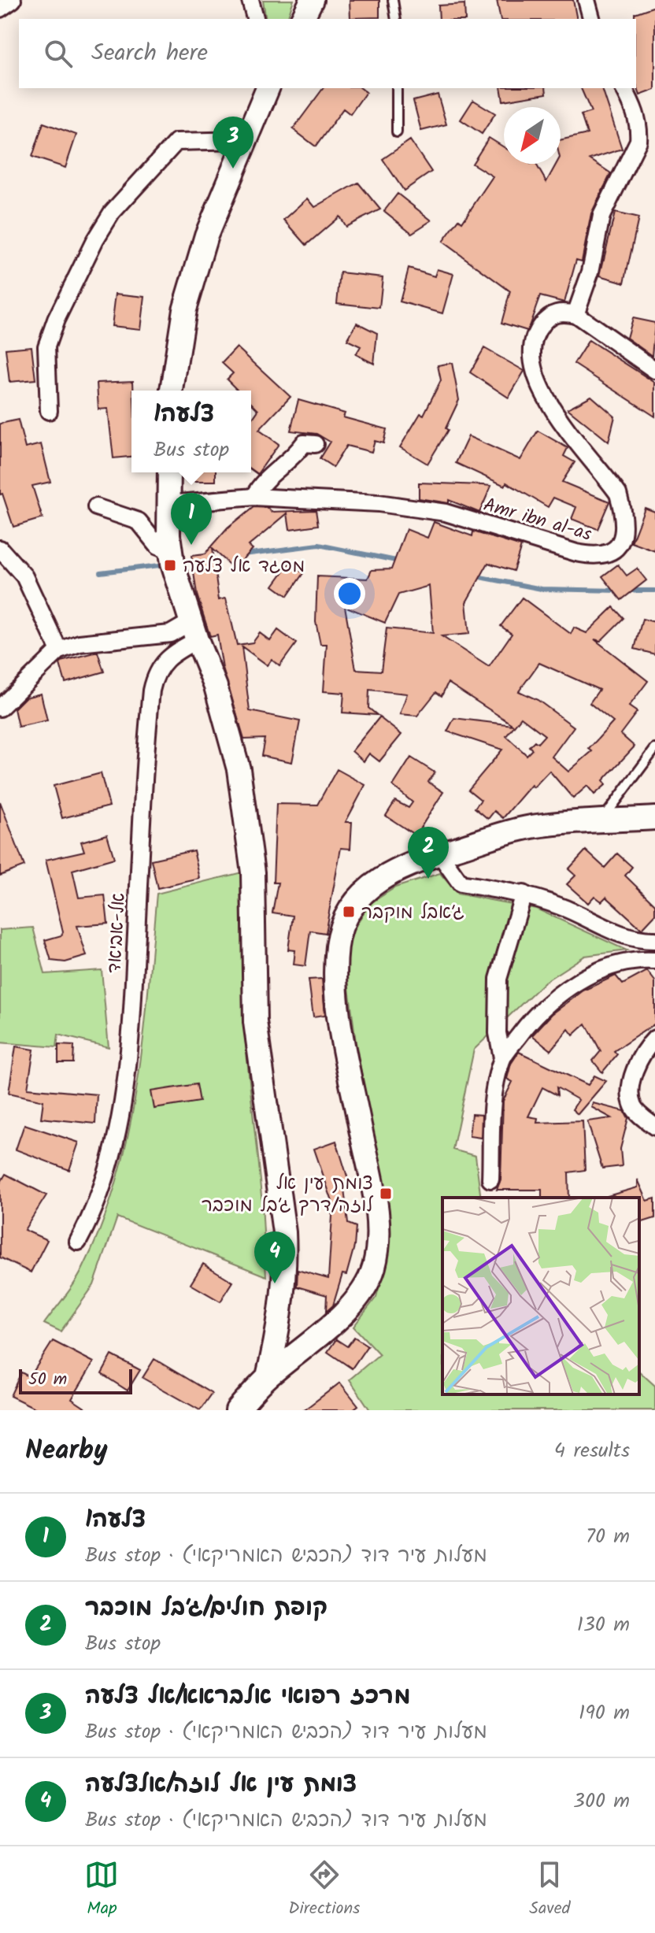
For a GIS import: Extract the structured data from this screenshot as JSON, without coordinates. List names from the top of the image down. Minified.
{"streets":{"street":["Amr ibn al-as","אל-אביאד"]},"places":{"transit":["מסגד אל צלעה","ג׳אבל מוקבר","צומת עין אל לוזה/דרך ג׳בל מוכבר"]},"scale_bar":"50 m","north":"bottom left","page":{"search":"Search here","pins":["3","1","2","4"],"popup":["צלעה1","Bus stop"],"scale":"50 m","heading":["Nearby","4 results"],"list":[{"mark":"1","name":"צלעה1","note":"Bus stop · מעלות עיר דוד (הכביש האמריקאי)","value":"70 m"},{"mark":"2","name":"קופת חולים/ג׳בל מוכבר","note":"Bus stop","value":"130 m"},{"mark":"3","name":"מרכז רפואי אלבראא/אל צלעה","note":"Bus stop · מעלות עיר דוד (הכביש האמריקאי)","value":"190 m"},{"mark":"4","name":"צומת עין אל לוזה/אלצלעה","note":"Bus stop · מעלות עיר דוד (הכביש האמריקאי)","value":"300 m"}],"nav":["Map","Directions","Saved"]}}
